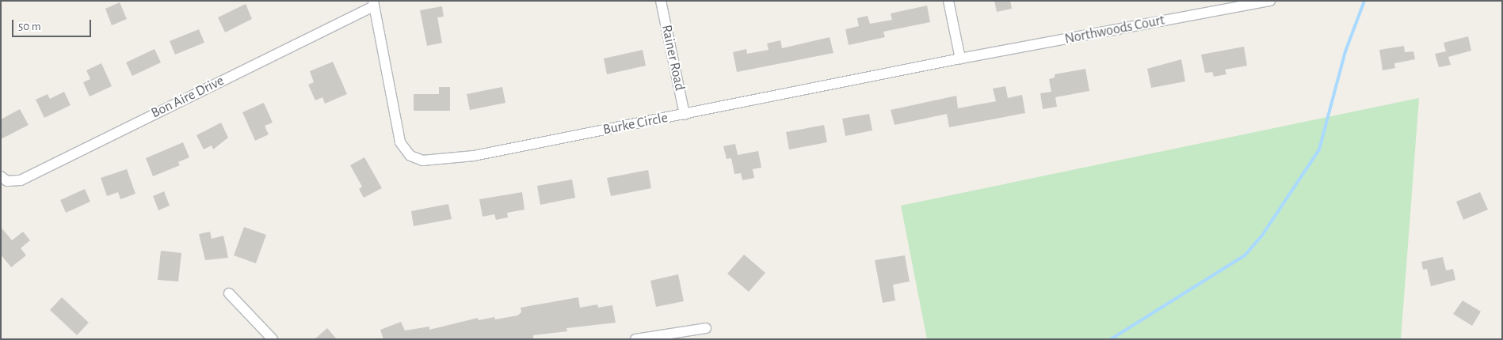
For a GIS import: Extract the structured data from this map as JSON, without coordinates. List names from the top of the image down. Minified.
{"streets":{"street":["Northwoods Court","Rainer Road","Bon Aire Drive","Burke Circle"]},"crossings":[["Northwoods Court","Burke Circle"],["Rainer Road","Burke Circle"],["Bon Aire Drive","Burke Circle"]],"scale_bar":"50 m"}
